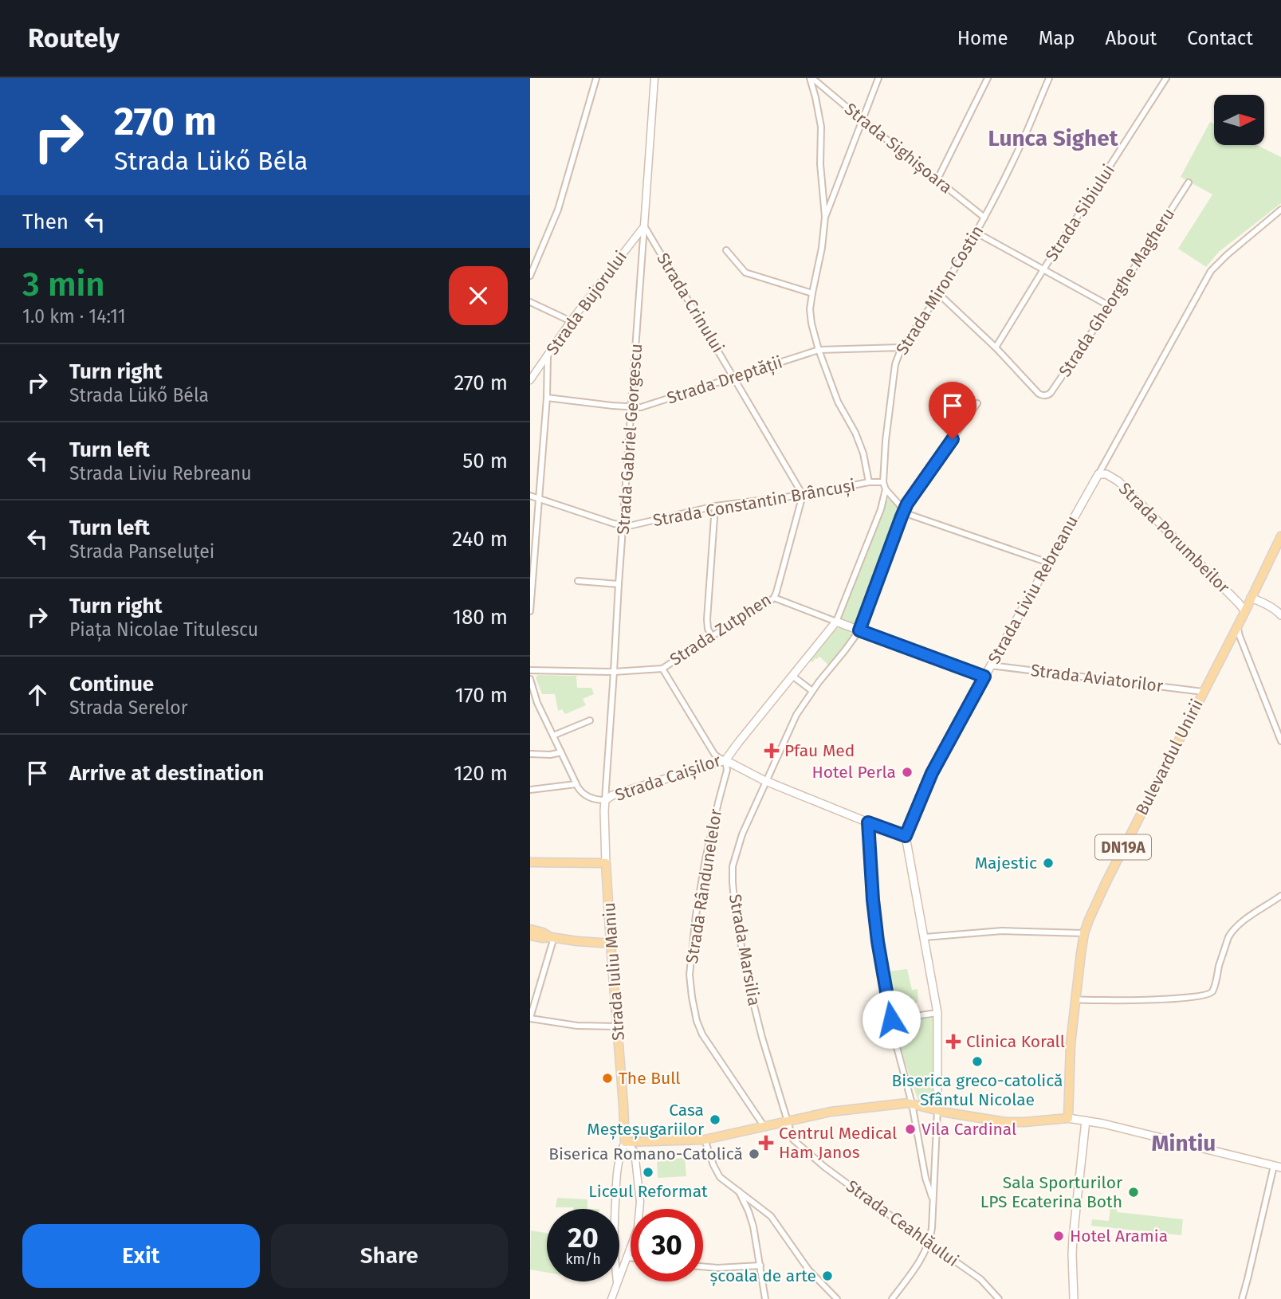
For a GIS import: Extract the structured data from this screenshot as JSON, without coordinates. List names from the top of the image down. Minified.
{"streets":{"main road":["Strada Porumbeilor","Strada Liviu Rebreanu","Bulevardul Unirii","Strada Caișilor","DN19A","Strada Iuliu Maniu"],"street":["Strada Sighișoara","Strada Sibiului","Strada Miron Costin","Strada Gheorghe Magheru","Strada Bujorului","Strada Crinului","Strada Dreptății","Strada Gabriel Georgescu","Strada Constantin Brâncuși","Strada Zutphen","Strada Aviatorilor","Strada Rândunelelor","Strada Marsilia","Strada Ceahlăului"]},"crossings":[["Strada Sighișoara","Strada Miron Costin"],["Strada Sibiului","Strada Gheorghe Magheru"],["Strada Miron Costin","Strada Dreptății"],["Strada Miron Costin","Strada Constantin Brâncuși"],["Strada Bujorului","Strada Crinului"],["Strada Bujorului","Strada Gabriel Georgescu"],["Strada Crinului","Strada Dreptății"],["Strada Crinului","Strada Gabriel Georgescu"],["Strada Crinului","Strada Constantin Brâncuși"],["Strada Crinului","Strada Zutphen"],["Strada Dreptății","Strada Gabriel Georgescu"],["Strada Gabriel Georgescu","Strada Constantin Brâncuși"],["Strada Gabriel Georgescu","Strada Zutphen"],["Strada Gabriel Georgescu","Strada Caișilor"],["Strada Gabriel Georgescu","Strada Iuliu Maniu"],["Strada Constantin Brâncuși","Strada Zutphen"],["Strada Porumbeilor","Strada Liviu Rebreanu"],["Strada Porumbeilor","Bulevardul Unirii"],["Strada Liviu Rebreanu","Strada Aviatorilor"],["Strada Aviatorilor","Bulevardul Unirii"],["Strada Caișilor","Strada Rândunelelor"],["Strada Caișilor","Strada Iuliu Maniu"],["Strada Marsilia","Strada Ceahlăului"]],"districts":["Lunca Sighet","Mintiu"],"places":{"health":["Pfau Med","Clinica Korall","Centrul Medical Ham Janos"],"other":["Hotel Perla","Majestic","Biserica greco-catolică Sfântul Nicolae","The Bull","Casa Meșteșugariilor","Vila Cardinal","Biserica Romano-Catolică","Liceul Reformat","Sala Sporturilor LPS Ecaterina Both","Hotel Aramia","școala de arte"]},"north":"right","page":{"header":"Routely","nav":["Home","Map","About","Contact"],"turn":["270 m","Strada Lükő Béla"],"then":"Then","heading":["3 min","1.0 km · 14:11"],"list":[{"name":"Turn right","note":"Strada Lükő Béla","value":"270 m"},{"name":"Turn left","note":"Strada Liviu Rebreanu","value":"50 m"},{"name":"Turn left","note":"Strada Panseluței","value":"240 m"},{"name":"Turn right","note":"Piața Nicolae Titulescu","value":"180 m"},{"name":"Continue","note":"Strada Serelor","value":"170 m"},{"name":"Arrive at destination","value":"120 m"}],"speed":"20 km/h","limit":"30","buttons":["Exit","Share"]}}
